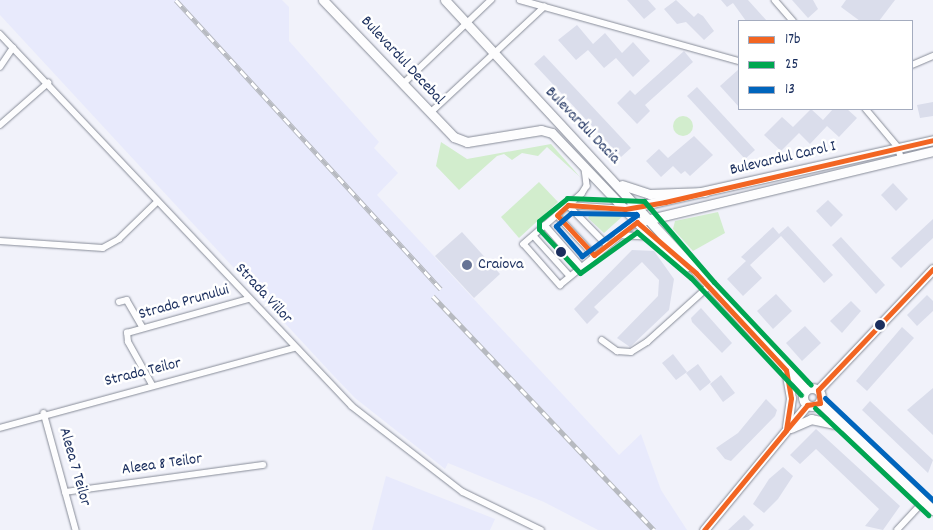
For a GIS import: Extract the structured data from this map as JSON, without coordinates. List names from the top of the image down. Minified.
{"streets":{"main road":["Bulevardul Decebal","Bulevardul Dacia","Bulevardul Carol I"],"street":["Strada Viilor","Strada Prunului","Strada Teilor","Aleea 8 Teilor","Aleea 7 Teilor"]},"crossings":[["Bulevardul Decebal","Bulevardul Dacia"],["Bulevardul Dacia","Bulevardul Carol I"],["Strada Viilor","Strada Prunului"],["Strada Viilor","Strada Teilor"],["Strada Prunului","Strada Teilor"],["Strada Teilor","Aleea 7 Teilor"],["Aleea 8 Teilor","Aleea 7 Teilor"]],"places":["Craiova"],"lines":["transit line 17b","transit line 25","transit line 13"],"legend":["17b","25","13"]}
